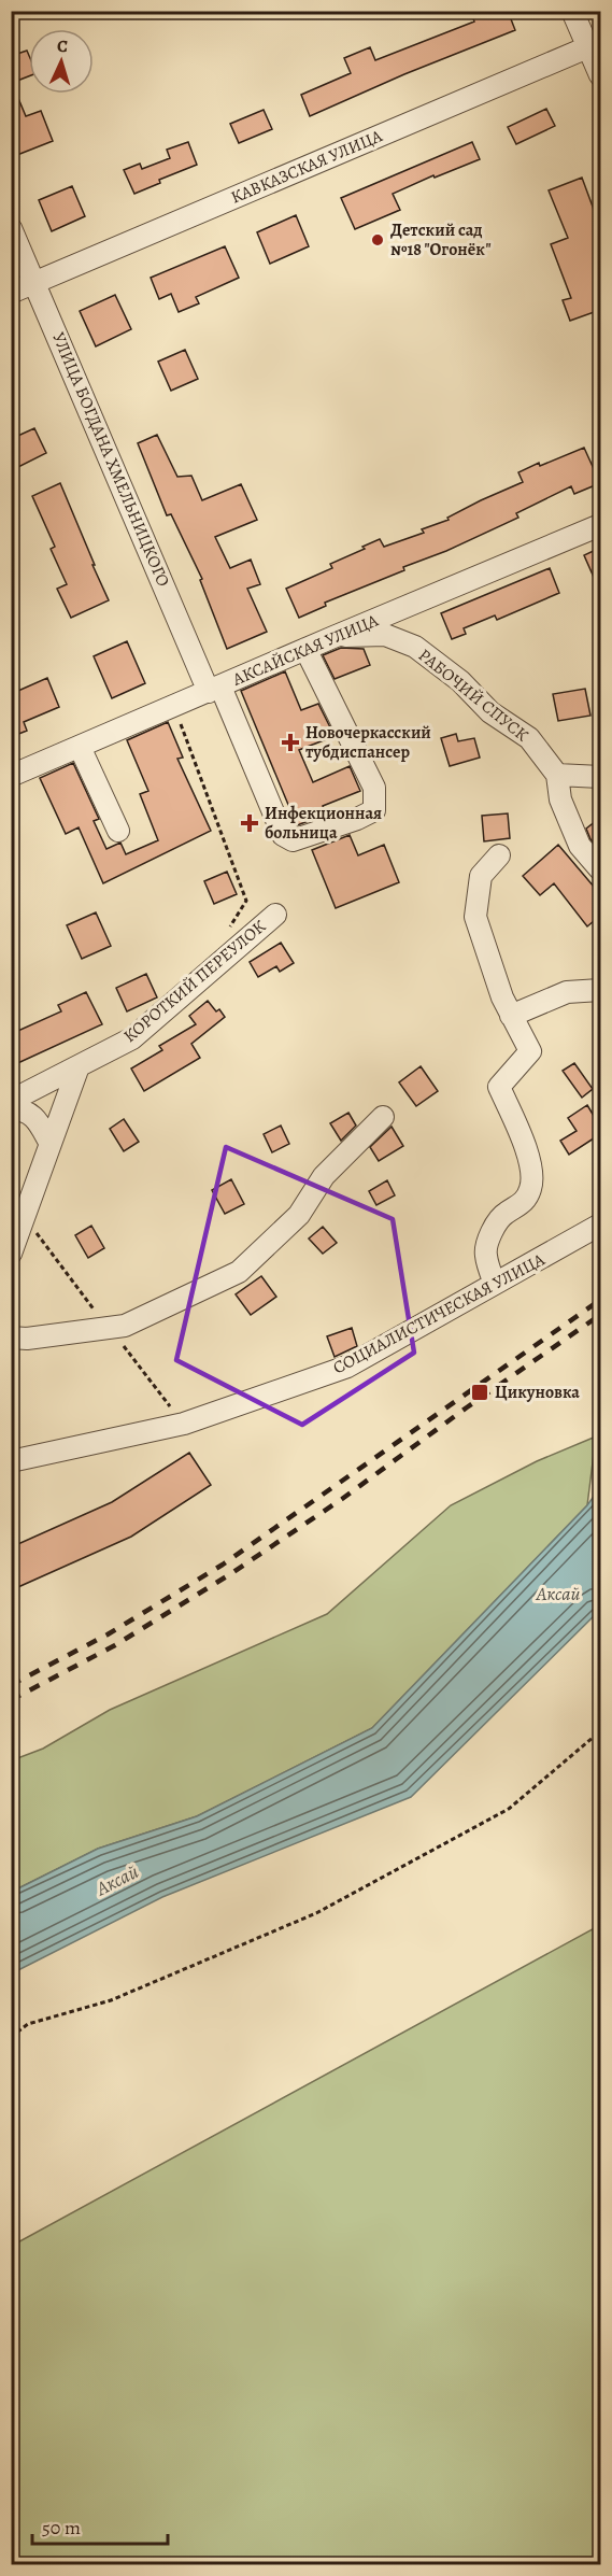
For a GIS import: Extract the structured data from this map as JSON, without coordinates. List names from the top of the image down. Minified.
{"streets":{"street":["КАВКАЗСКАЯ УЛИЦА","УЛИЦА БОГДАНА ХМЕЛЬНИЦКОГО","АКСАЙСКАЯ УЛИЦА","РАБОЧИЙ СПУСК","КОРОТКИЙ ПЕРЕУЛОК","СОЦИАЛИСТИЧЕСКАЯ УЛИЦА"]},"crossings":[["КАВКАЗСКАЯ УЛИЦА","УЛИЦА БОГДАНА ХМЕЛЬНИЦКОГО"],["УЛИЦА БОГДАНА ХМЕЛЬНИЦКОГО","АКСАЙСКАЯ УЛИЦА"],["АКСАЙСКАЯ УЛИЦА","РАБОЧИЙ СПУСК"]],"water":["Аксай"],"places":{"other":["Детский сад №18 \"Огонёк\""],"health":["Новочеркасский тубдиспансер","Инфекционная больница"],"transit":["Цикуновка"]},"scale_bar":"50 m","north":"top"}
